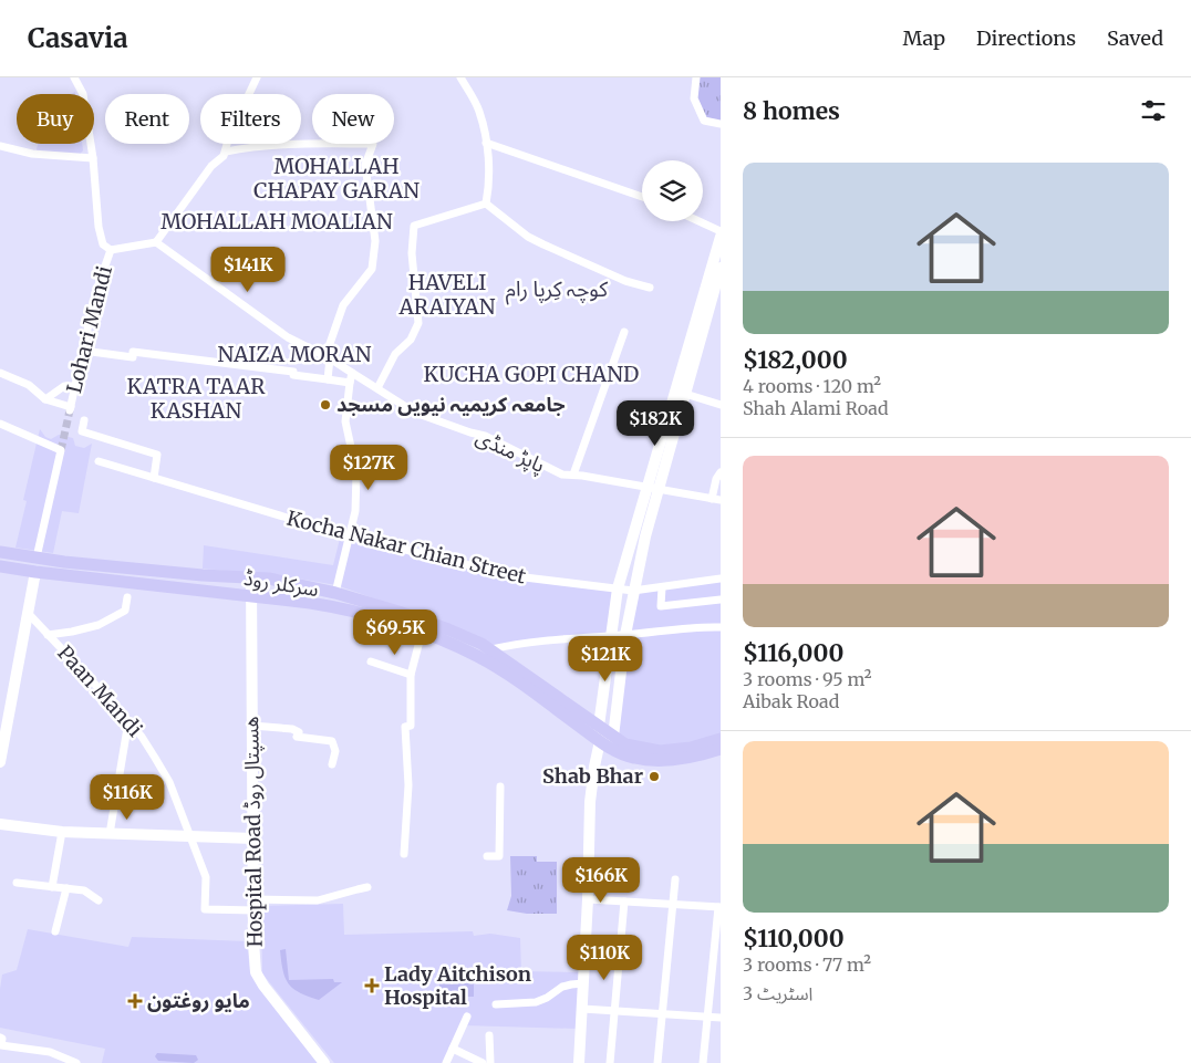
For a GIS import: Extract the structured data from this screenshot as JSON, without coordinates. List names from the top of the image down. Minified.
{"streets":{"main road":["سرکلر روڈ"],"street":["Lohari Mandi","پاپڑ منڈی","Kocha Nakar Chian Street","Paan Mandi","Hospital Road ھسپتال روڈ"]},"crossings":[["سرکلر روڈ","Hospital Road ھسپتال روڈ"],["Paan Mandi","Hospital Road ھسپتال روڈ"]],"districts":["MOHALLAH CHAPAY GARAN","MOHALLAH MOALIAN","HAVELI ARAIYAN","کوچہ کِرپا رام","NAIZA MORAN","KUCHA GOPI CHAND","KATRA TAAR KASHAN"],"places":{"other":["جامعہ کریمیہ نیویں مسجد","Shab Bhar"],"health":["Lady Aitchison Hospital","مایو روغتون"]},"page":{"header":"Casavia","nav":["Map","Directions","Saved"],"heading":"8 homes","chip":["Buy","Rent","Filters","New"],"list":[{"name":"$182,000","note":"4 rooms · 120 m² · Shah Alami Road"},{"name":"$116,000","note":"3 rooms · 95 m² · Aibak Road"},{"name":"$110,000","note":"3 rooms · 77 m² · اسٹریٹ 3"}],"price":["$141K","$182K","$127K","$69.5K","$121K","$116K","$166K","$110K"]}}
